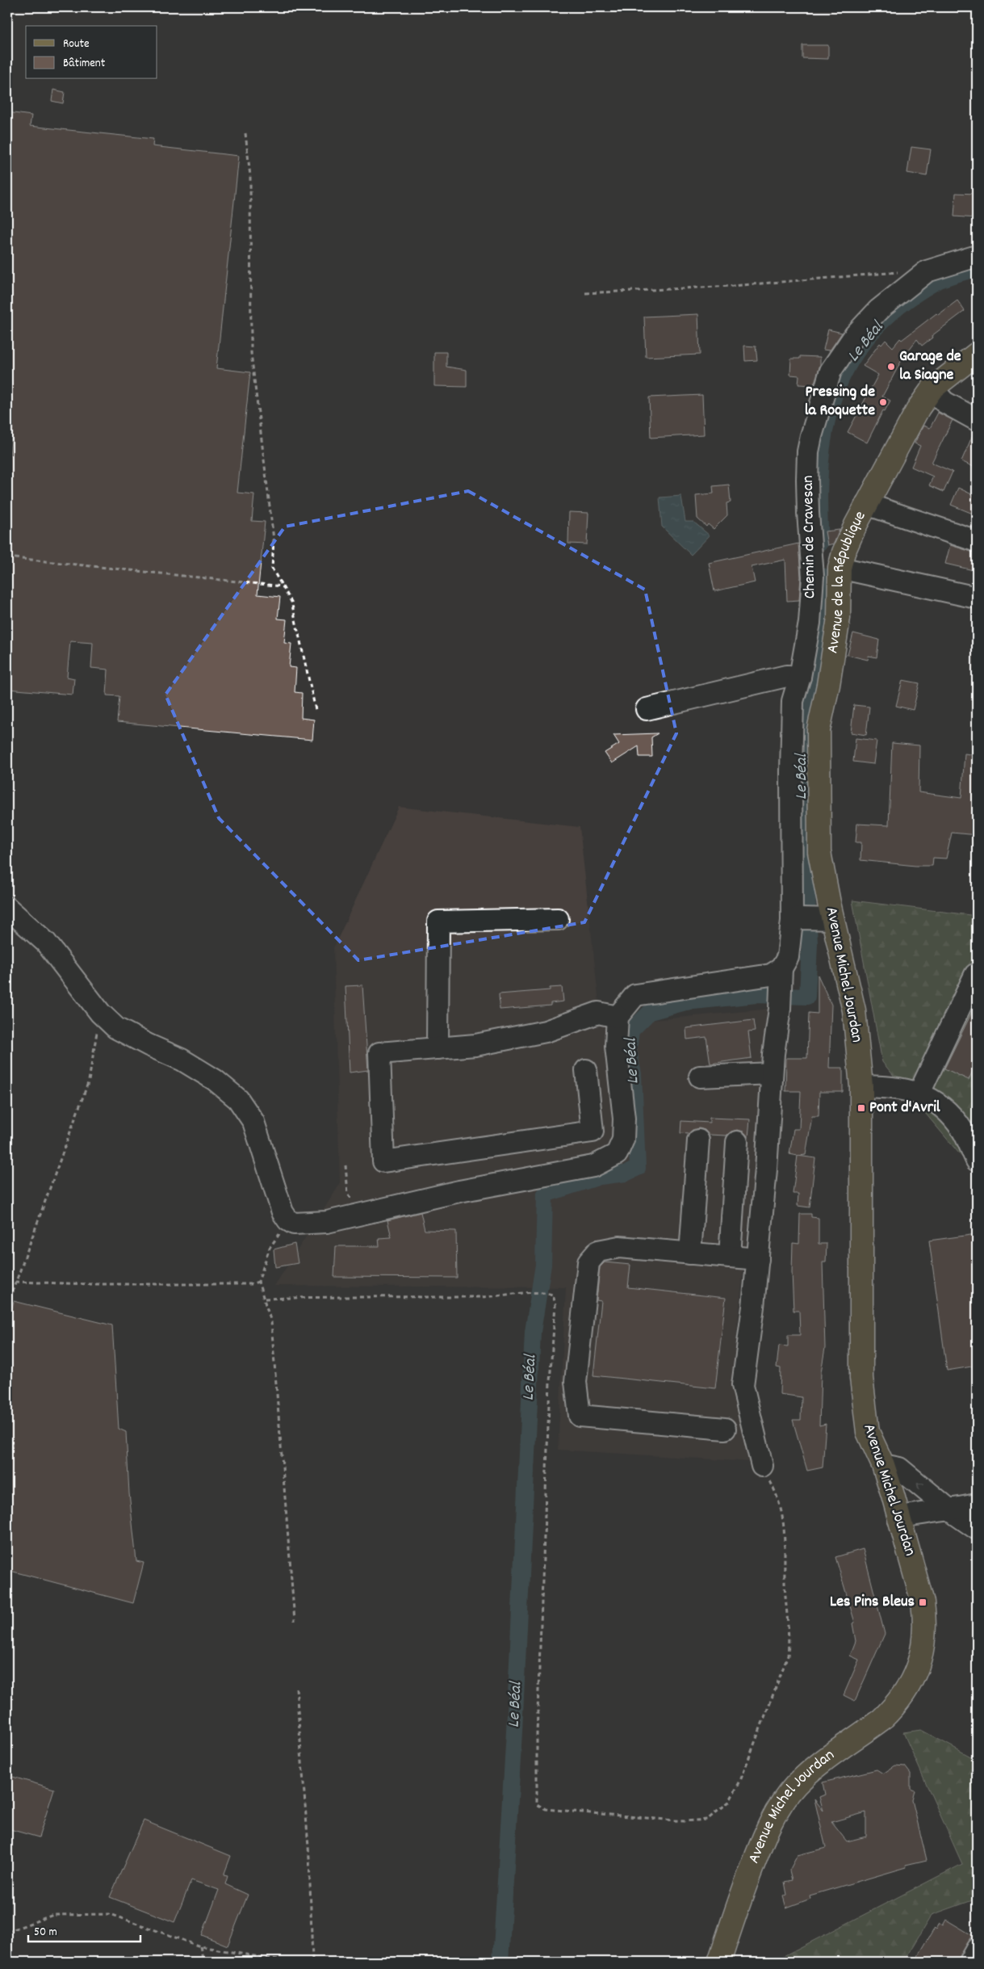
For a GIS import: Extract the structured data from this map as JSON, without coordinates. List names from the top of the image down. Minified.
{"streets":{"main road":["Avenue de la République","Avenue Michel Jourdan"],"street":["Chemin de Cravesan"]},"crossings":[["Chemin de Cravesan","Avenue Michel Jourdan"],["Avenue de la République","Avenue Michel Jourdan"]],"water":["Le Béal"],"places":{"other":["Garage de la Siagne","Pressing de la Roquette"],"transit":["Pont d'Avril","Les Pins Bleus"]},"legend":["Route","Bâtiment"],"scale_bar":"50 m"}
